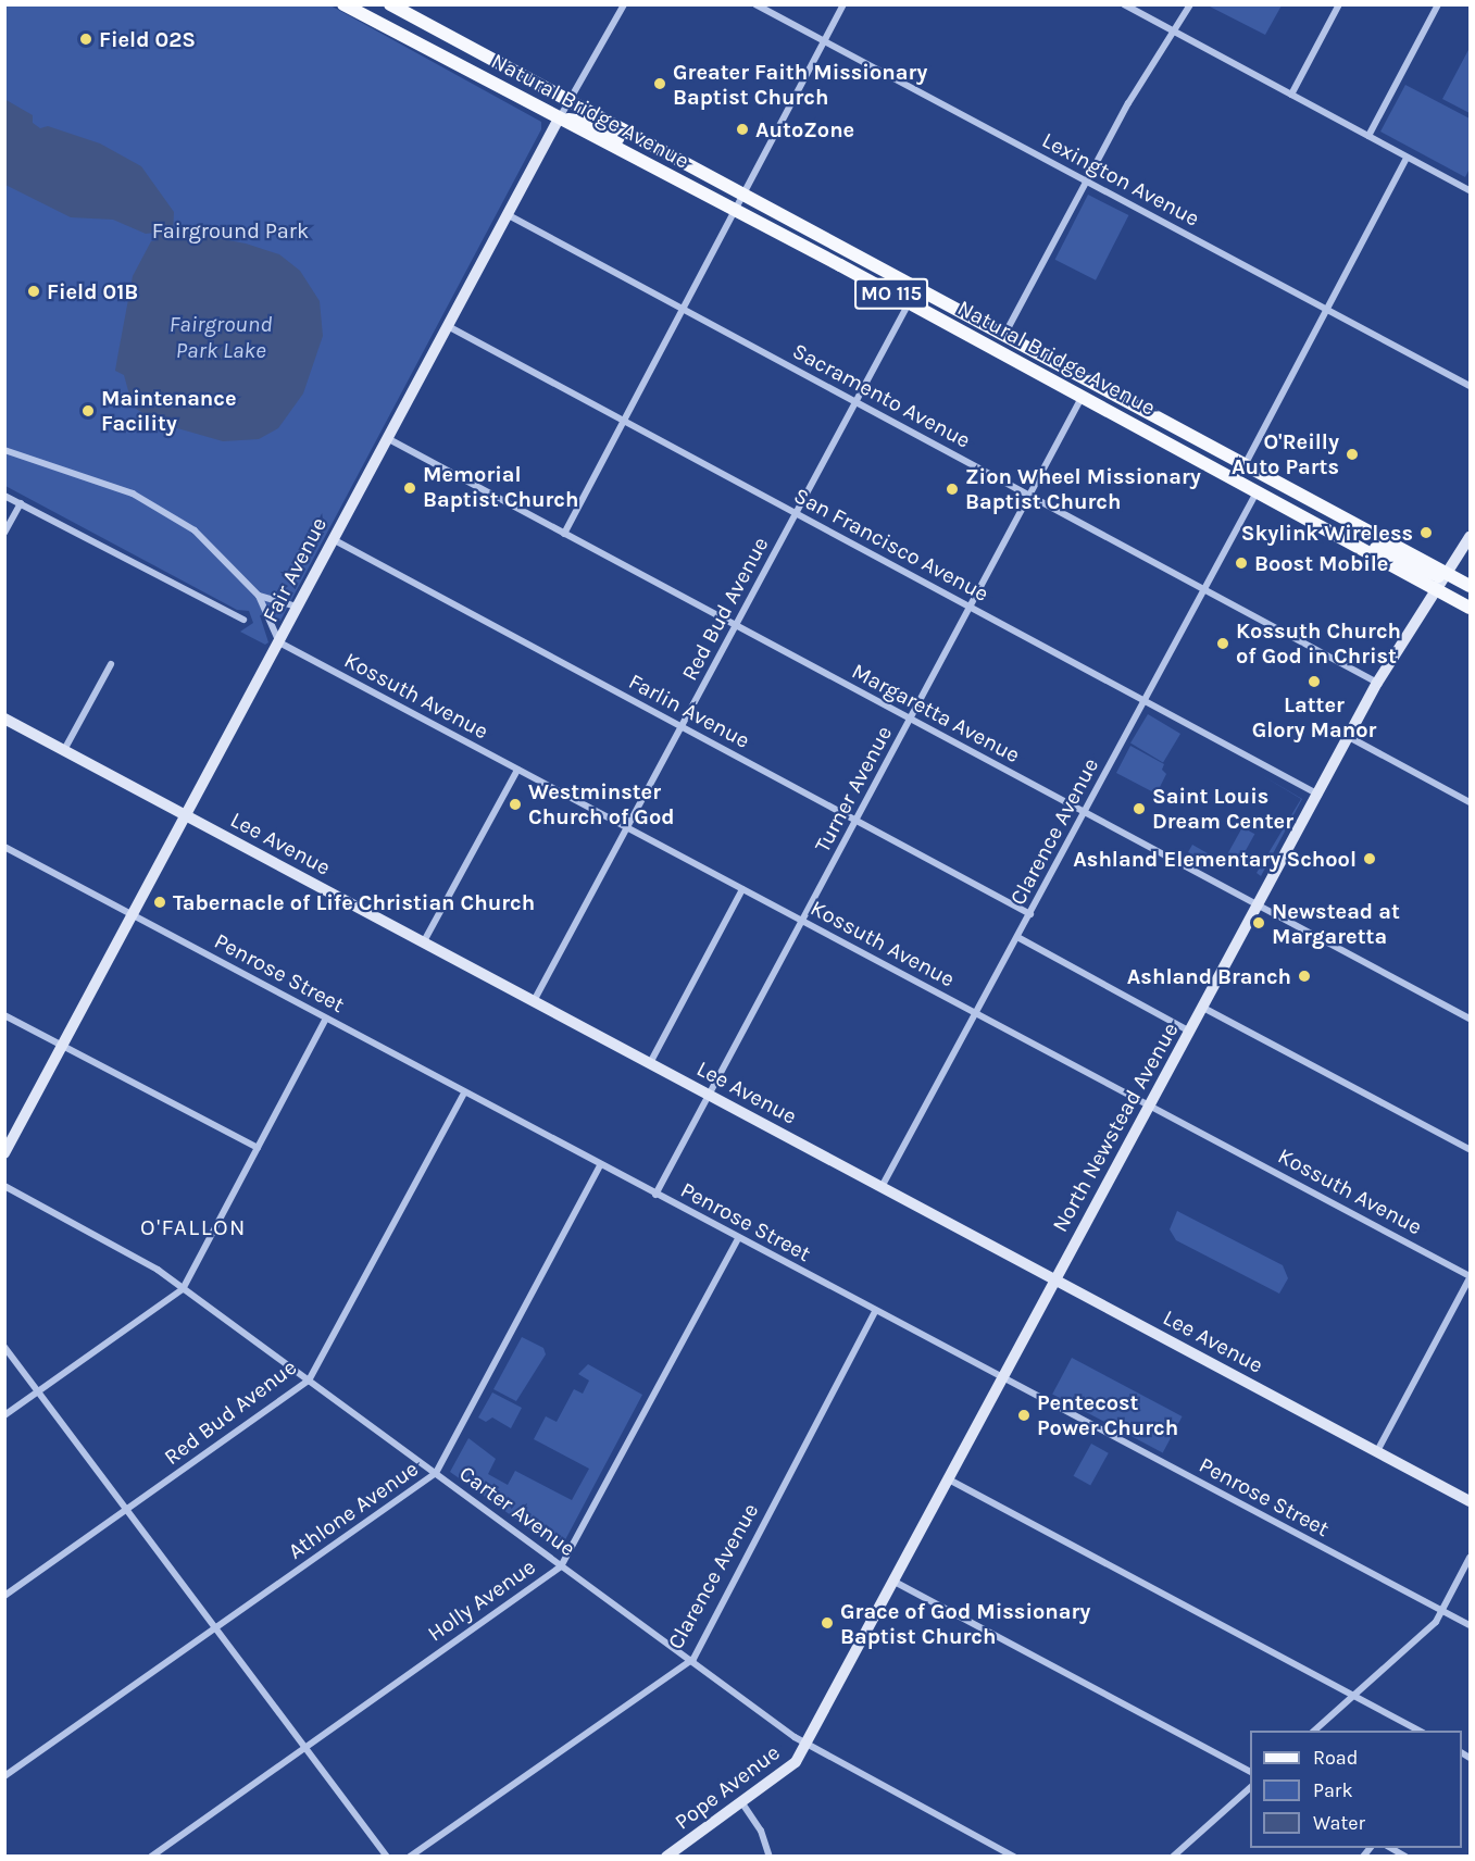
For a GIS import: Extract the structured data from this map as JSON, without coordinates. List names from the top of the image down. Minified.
{"streets":{"main road":["Natural Bridge Avenue","MO 115"],"street":["Lexington Avenue","Sacramento Avenue","San Francisco Avenue","Fair Avenue","Red Bud Avenue","Kossuth Avenue","Farlin Avenue","Margaretta Avenue","Turner Avenue","Clarence Avenue","Lee Avenue","Penrose Street","North Newstead Avenue","Athlone Avenue","Carter Avenue","Holly Avenue","Pope Avenue"]},"crossings":[["Natural Bridge Avenue","Fair Avenue"],["Natural Bridge Avenue","Red Bud Avenue"],["Natural Bridge Avenue","Turner Avenue"],["Natural Bridge Avenue","Clarence Avenue"],["Natural Bridge Avenue","North Newstead Avenue"],["Sacramento Avenue","Fair Avenue"],["Sacramento Avenue","Red Bud Avenue"],["Sacramento Avenue","Turner Avenue"],["Sacramento Avenue","Clarence Avenue"],["Sacramento Avenue","North Newstead Avenue"],["San Francisco Avenue","Fair Avenue"],["San Francisco Avenue","Red Bud Avenue"],["San Francisco Avenue","Turner Avenue"],["San Francisco Avenue","Clarence Avenue"],["San Francisco Avenue","North Newstead Avenue"],["Fair Avenue","Kossuth Avenue"],["Fair Avenue","Farlin Avenue"],["Fair Avenue","Margaretta Avenue"],["Fair Avenue","Lee Avenue"],["Fair Avenue","Penrose Street"],["Red Bud Avenue","Kossuth Avenue"],["Red Bud Avenue","Farlin Avenue"],["Red Bud Avenue","Margaretta Avenue"],["Red Bud Avenue","Lee Avenue"],["Red Bud Avenue","Penrose Street"],["Red Bud Avenue","Carter Avenue"],["Kossuth Avenue","Turner Avenue"],["Kossuth Avenue","Clarence Avenue"],["Kossuth Avenue","North Newstead Avenue"],["Farlin Avenue","Turner Avenue"],["Farlin Avenue","Clarence Avenue"],["Margaretta Avenue","Turner Avenue"],["Margaretta Avenue","Clarence Avenue"],["Margaretta Avenue","North Newstead Avenue"],["Turner Avenue","Lee Avenue"],["Clarence Avenue","Lee Avenue"],["Clarence Avenue","Penrose Street"],["Clarence Avenue","Carter Avenue"],["Lee Avenue","North Newstead Avenue"],["Penrose Street","North Newstead Avenue"],["Penrose Street","Athlone Avenue"],["Penrose Street","Holly Avenue"],["North Newstead Avenue","Carter Avenue"],["North Newstead Avenue","Pope Avenue"],["Athlone Avenue","Carter Avenue"],["Carter Avenue","Holly Avenue"],["Carter Avenue","Pope Avenue"]],"districts":["O'FALLON"],"water":["Fairground Park Lake"],"parks":["Fairground Park"],"places":["Field 02S","Greater Faith Missionary Baptist Church","AutoZone","Field 01B","Maintenance Facility","O'Reilly Auto Parts","Memorial Baptist Church","Zion Wheel Missionary Baptist Church","Skylink Wireless","Boost Mobile","Kossuth Church of God in Christ","Latter Glory Manor","Westminster Church of God","Saint Louis Dream Center","Ashland Elementary School","Tabernacle of Life Christian Church","Newstead at Margaretta","Ashland Branch","Pentecost Power Church","Grace of God Missionary Baptist Church"],"legend":["Road","Park","Water"]}
